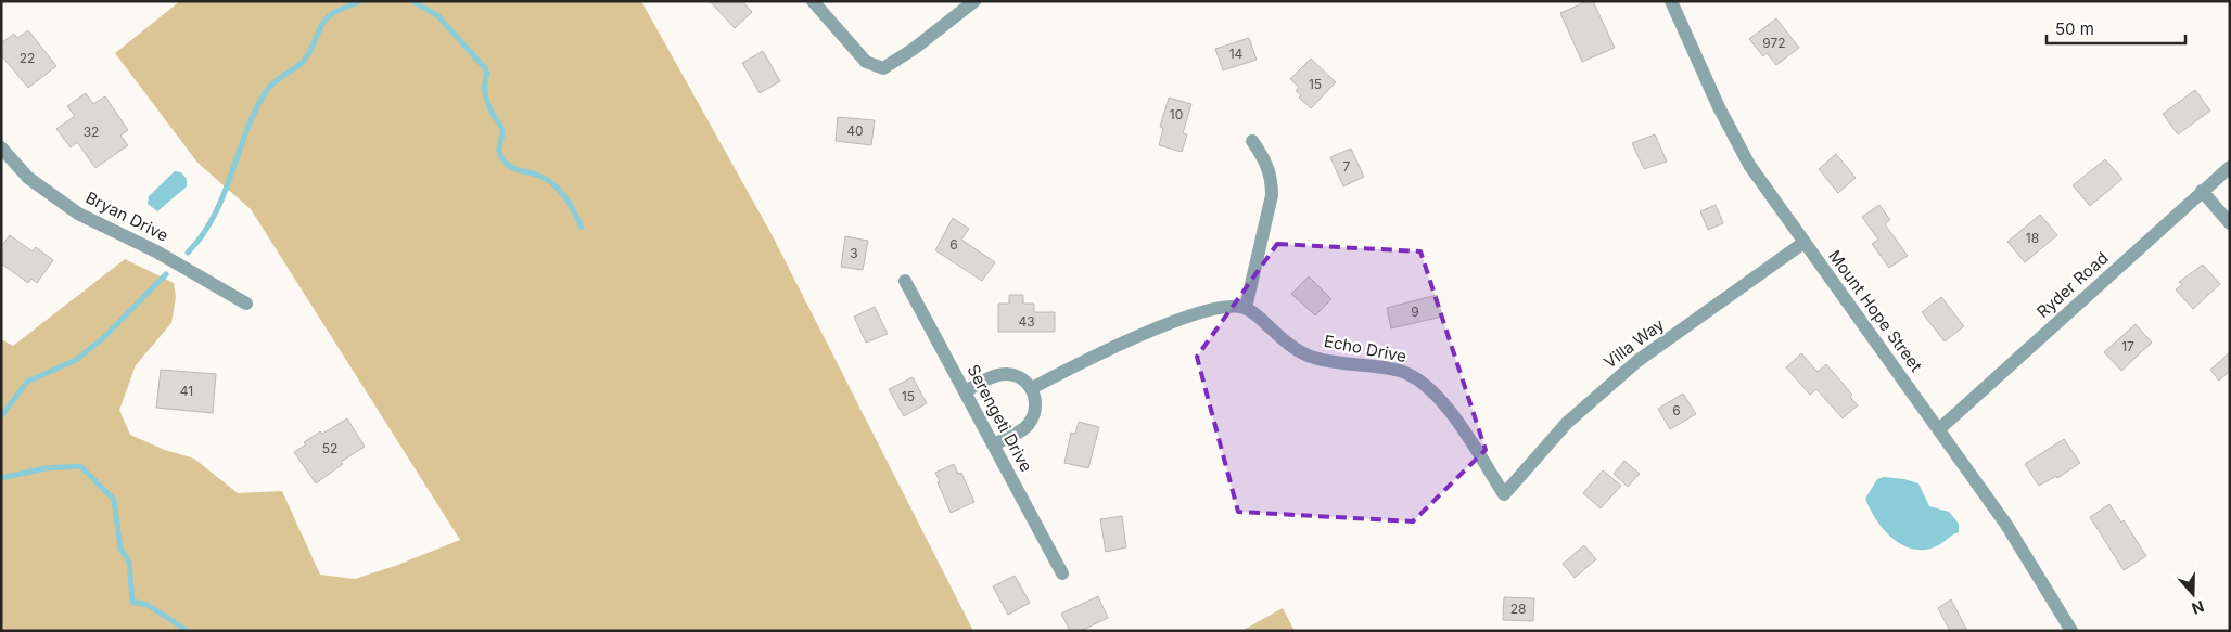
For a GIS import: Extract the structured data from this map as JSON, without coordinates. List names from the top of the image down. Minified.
{"streets":{"street":["Bryan Drive","Ryder Road","Mount Hope Street","Villa Way","Echo Drive","Serengeti Drive"]},"crossings":[["Ryder Road","Mount Hope Street"],["Mount Hope Street","Villa Way"],["Villa Way","Echo Drive"]],"house_numbers":["972","14","22","15","10","40","32","7","18","6","3","9","43","17","41","15","6","52","28"],"scale_bar":"50 m","north":"bottom"}
